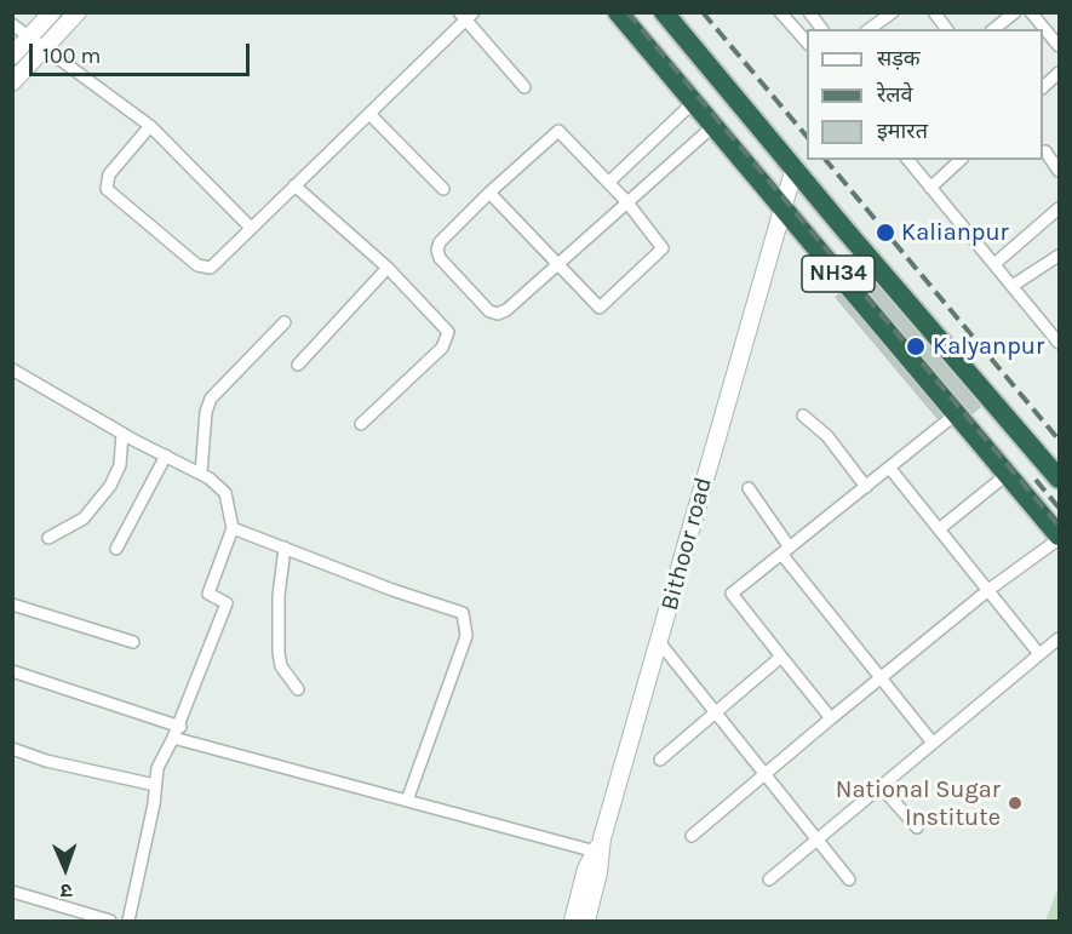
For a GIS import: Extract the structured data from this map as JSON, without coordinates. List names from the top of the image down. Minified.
{"streets":{"highway":["NH34"],"street":["Bithoor road"]},"crossings":[["NH34","Bithoor road"]],"places":["Kalianpur","Kalyanpur","National Sugar Institute"],"legend":["सड़क","रेलवे","इमारत"],"scale_bar":"100 m","north":"bottom"}
